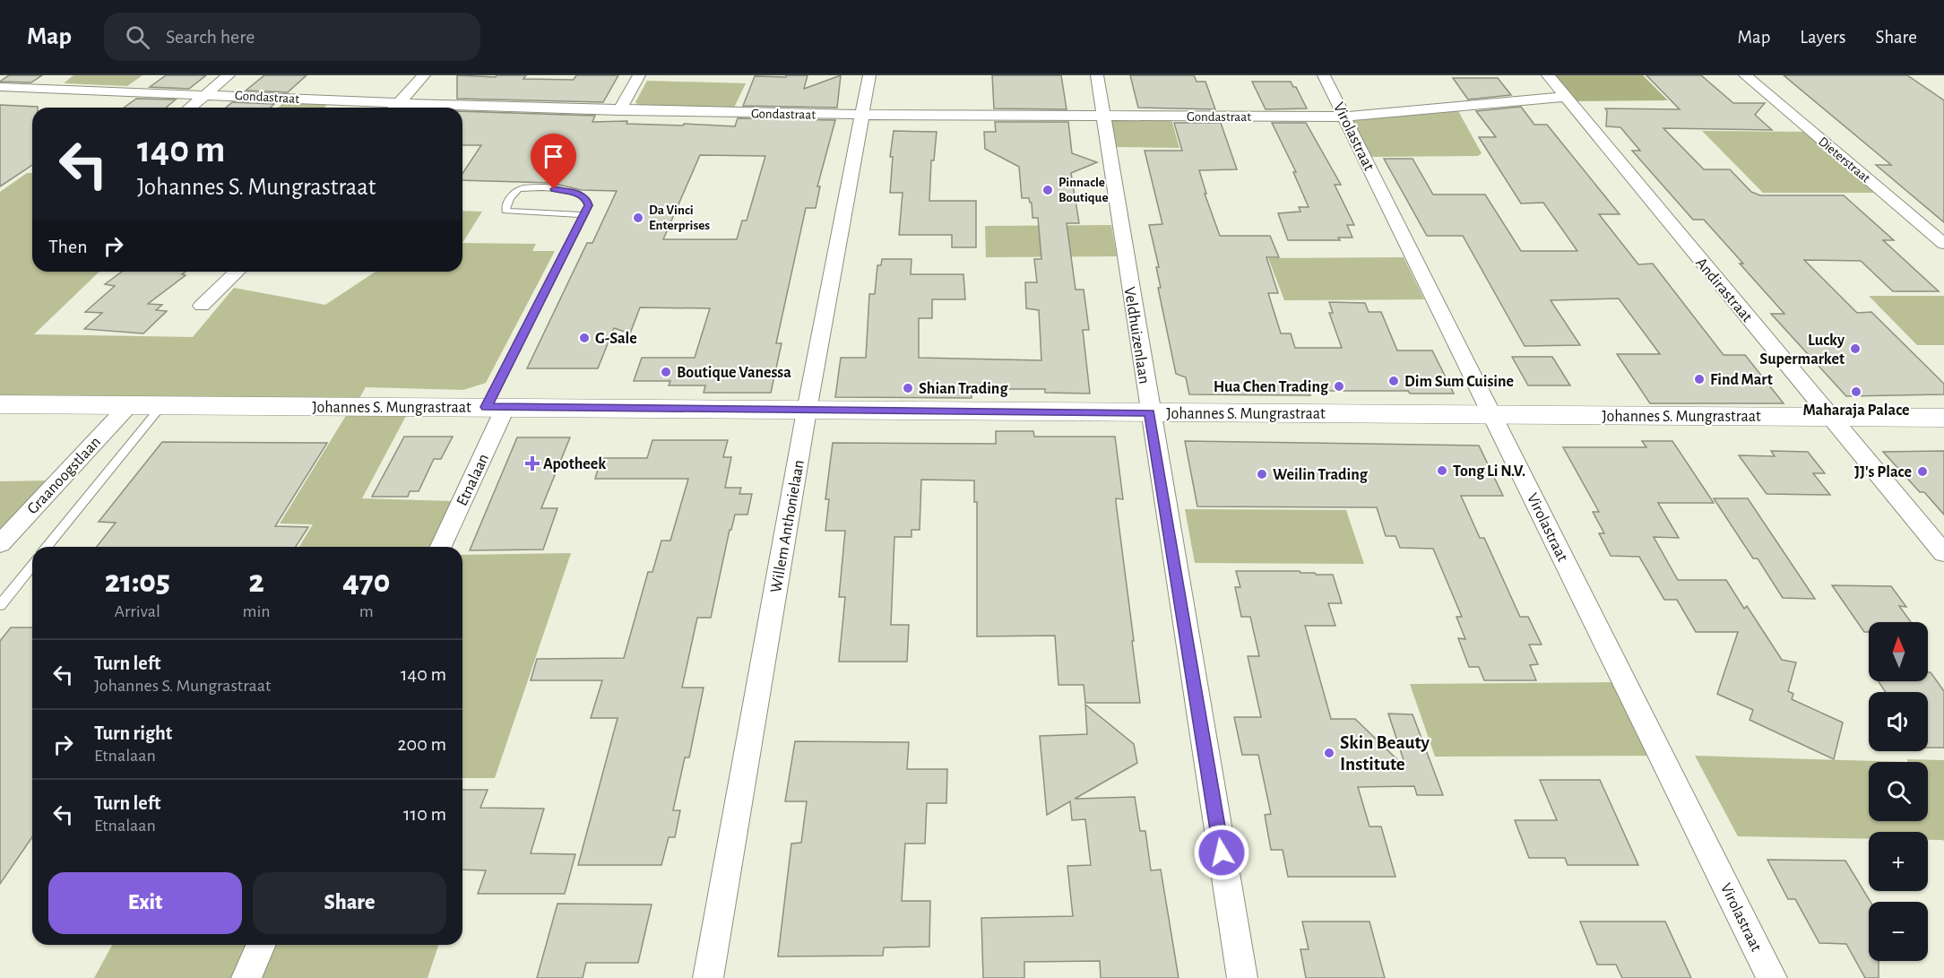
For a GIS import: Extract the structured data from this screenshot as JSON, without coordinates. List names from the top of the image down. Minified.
{"streets":{"street":["Gondastraat","Virolastraat","Dieterstraat","Andirastraat","Veldhuizenlaan","Johannes S. Mungrastraat","Graanoogstlaan","Etnalaan","Willem Anthonielaan"]},"crossings":[["Gondastraat","Virolastraat"],["Gondastraat","Andirastraat"],["Gondastraat","Veldhuizenlaan"],["Gondastraat","Willem Anthonielaan"],["Virolastraat","Johannes S. Mungrastraat"],["Andirastraat","Johannes S. Mungrastraat"],["Veldhuizenlaan","Johannes S. Mungrastraat"],["Johannes S. Mungrastraat","Graanoogstlaan"],["Johannes S. Mungrastraat","Etnalaan"],["Johannes S. Mungrastraat","Willem Anthonielaan"]],"places":{"other":["Pinnacle Boutique","Da Vinci Enterprises","G-Sale","Lucky Supermarket","Boutique Vanessa","Find Mart","Dim Sum Cuisine","Hua Chen Trading","Shian Trading","Maharaja Palace","Tong Li N.V.","JJ's Place","Weilin Trading","Skin Beauty Institute"],"health":["Apotheek"]},"north":"top","page":{"header":"Map","search":"Search here","nav":["Map","Layers","Share"],"turn":["140 m","Johannes S. Mungrastraat"],"then":"Then","eta":["21:05","Arrival","2","min","470","m"],"map_buttons":["+","−"],"list":[{"name":"Turn left","note":"Johannes S. Mungrastraat","value":"140 m"},{"name":"Turn right","note":"Etnalaan","value":"200 m"},{"name":"Turn left","note":"Etnalaan","value":"110 m"}],"buttons":["Exit","Share"]}}
